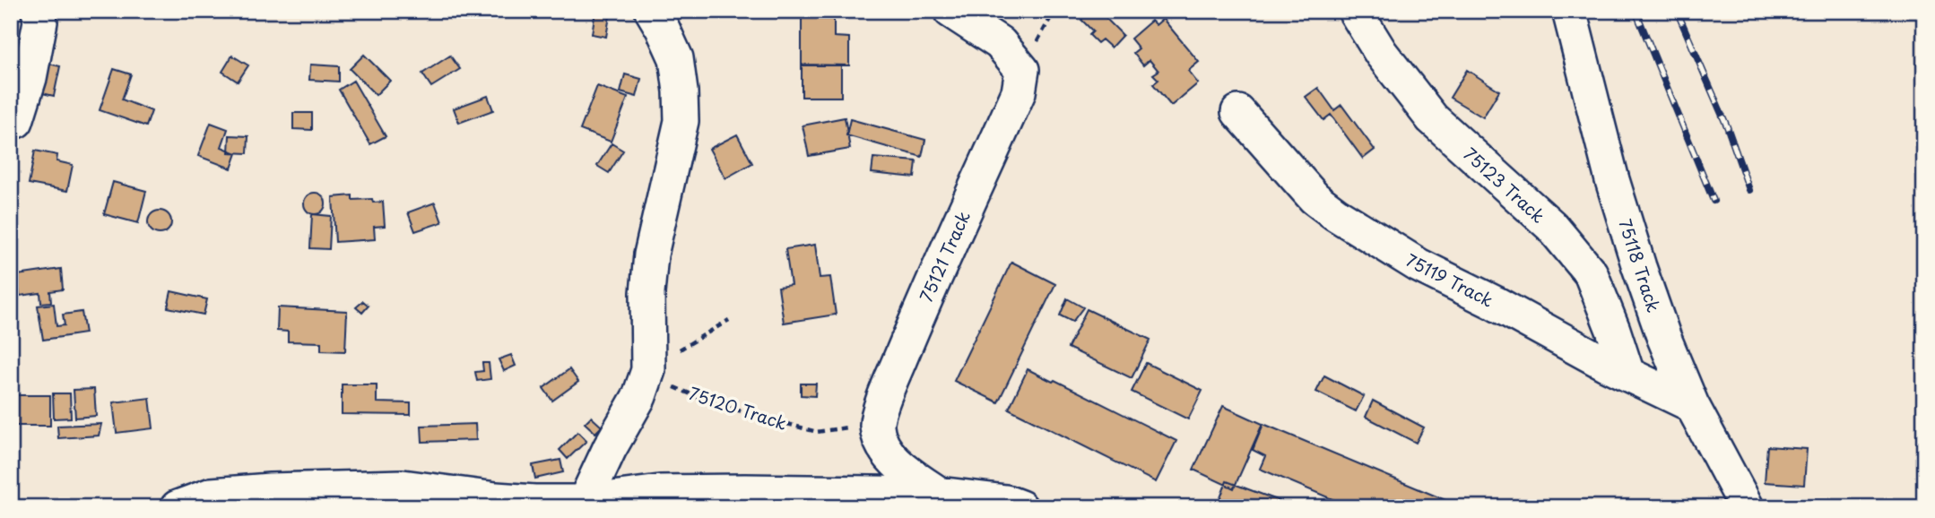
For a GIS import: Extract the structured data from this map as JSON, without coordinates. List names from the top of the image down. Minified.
{"streets":{"street":["75123 Track","75121 Track","75118 Track","75119 Track"],"path":["75120 Track"]},"crossings":[["75123 Track","75119 Track"],["75121 Track","75120 Track"],["75118 Track","75119 Track"]]}
